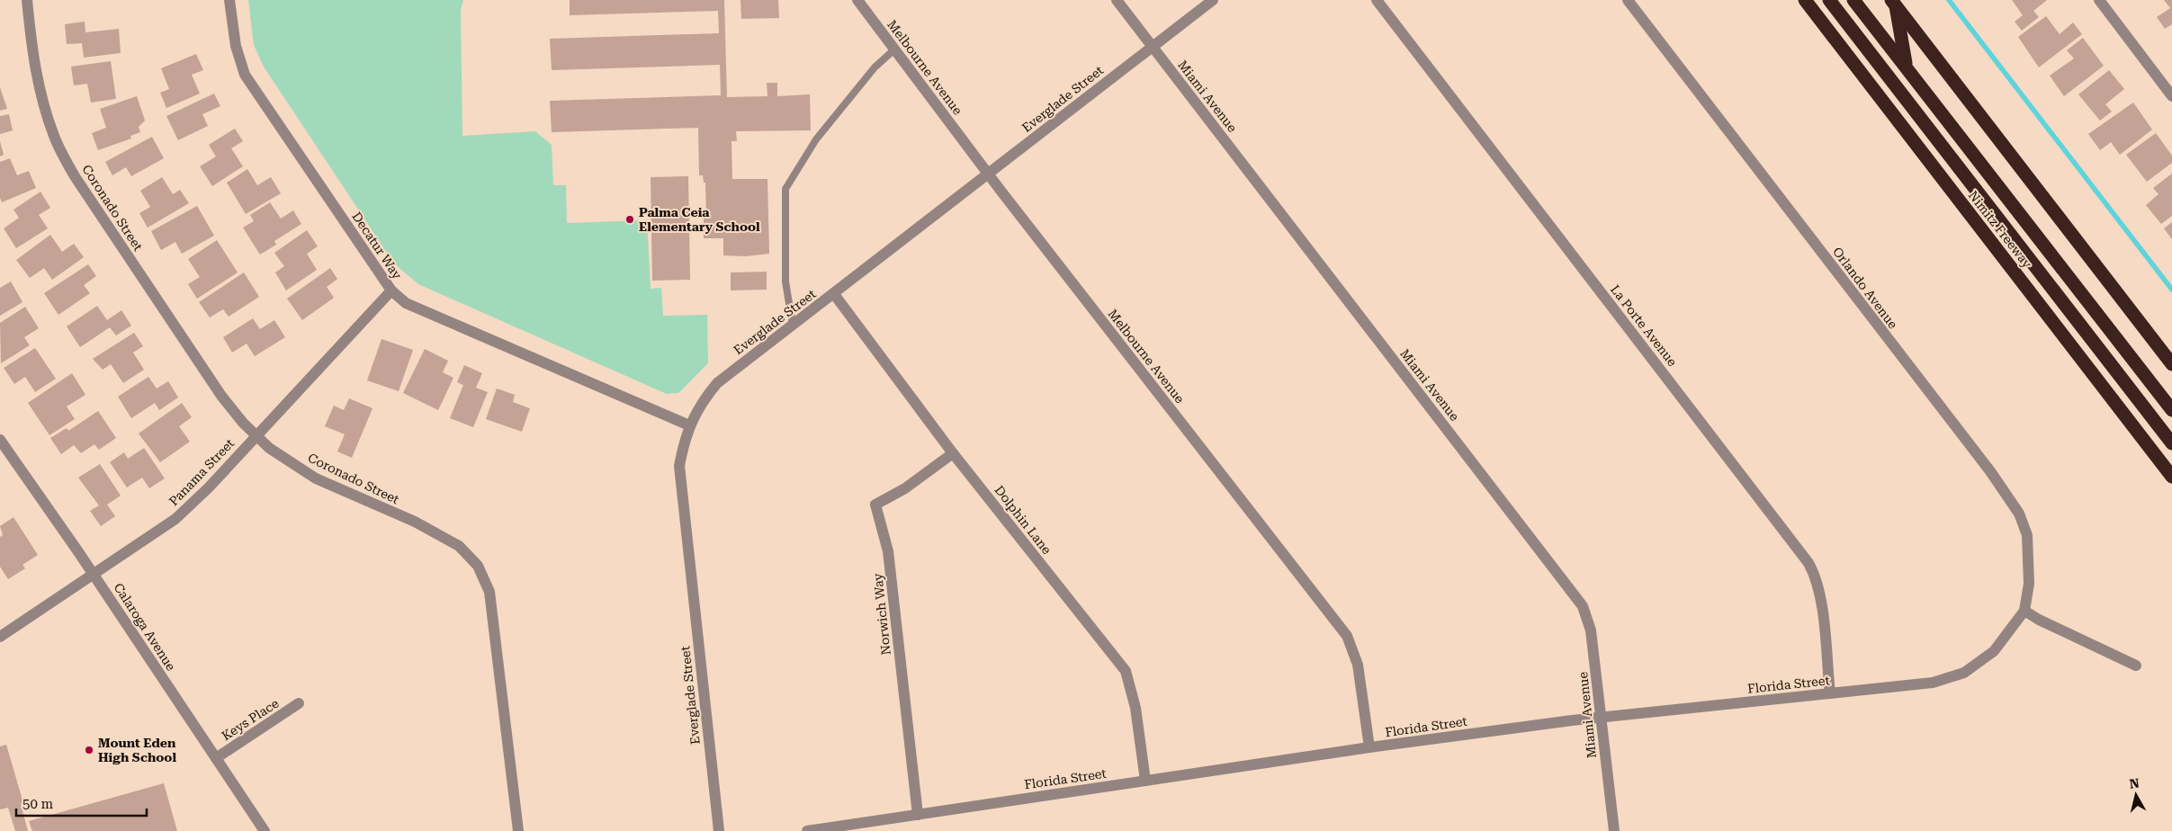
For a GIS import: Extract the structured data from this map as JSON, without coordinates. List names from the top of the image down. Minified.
{"streets":{"highway":["Nimitz Freeway"],"street":["Melbourne Avenue","Miami Avenue","Everglade Street","Coronado Street","Decatur Way","Orlando Avenue","La Porte Avenue","Panama Street","Dolphin Lane","Norwich Way","Calaroga Avenue","Florida Street","Keys Place"]},"crossings":[["Melbourne Avenue","Everglade Street"],["Melbourne Avenue","Florida Street"],["Miami Avenue","Everglade Street"],["Miami Avenue","Florida Street"],["Everglade Street","Decatur Way"],["Everglade Street","Dolphin Lane"],["Coronado Street","Panama Street"],["Decatur Way","Panama Street"],["Orlando Avenue","Florida Street"],["La Porte Avenue","Florida Street"],["Panama Street","Calaroga Avenue"],["Dolphin Lane","Norwich Way"],["Dolphin Lane","Florida Street"],["Norwich Way","Florida Street"],["Calaroga Avenue","Keys Place"]],"places":["Palma Ceia Elementary School","Mount Eden High School"],"scale_bar":"50 m","north":"top"}
